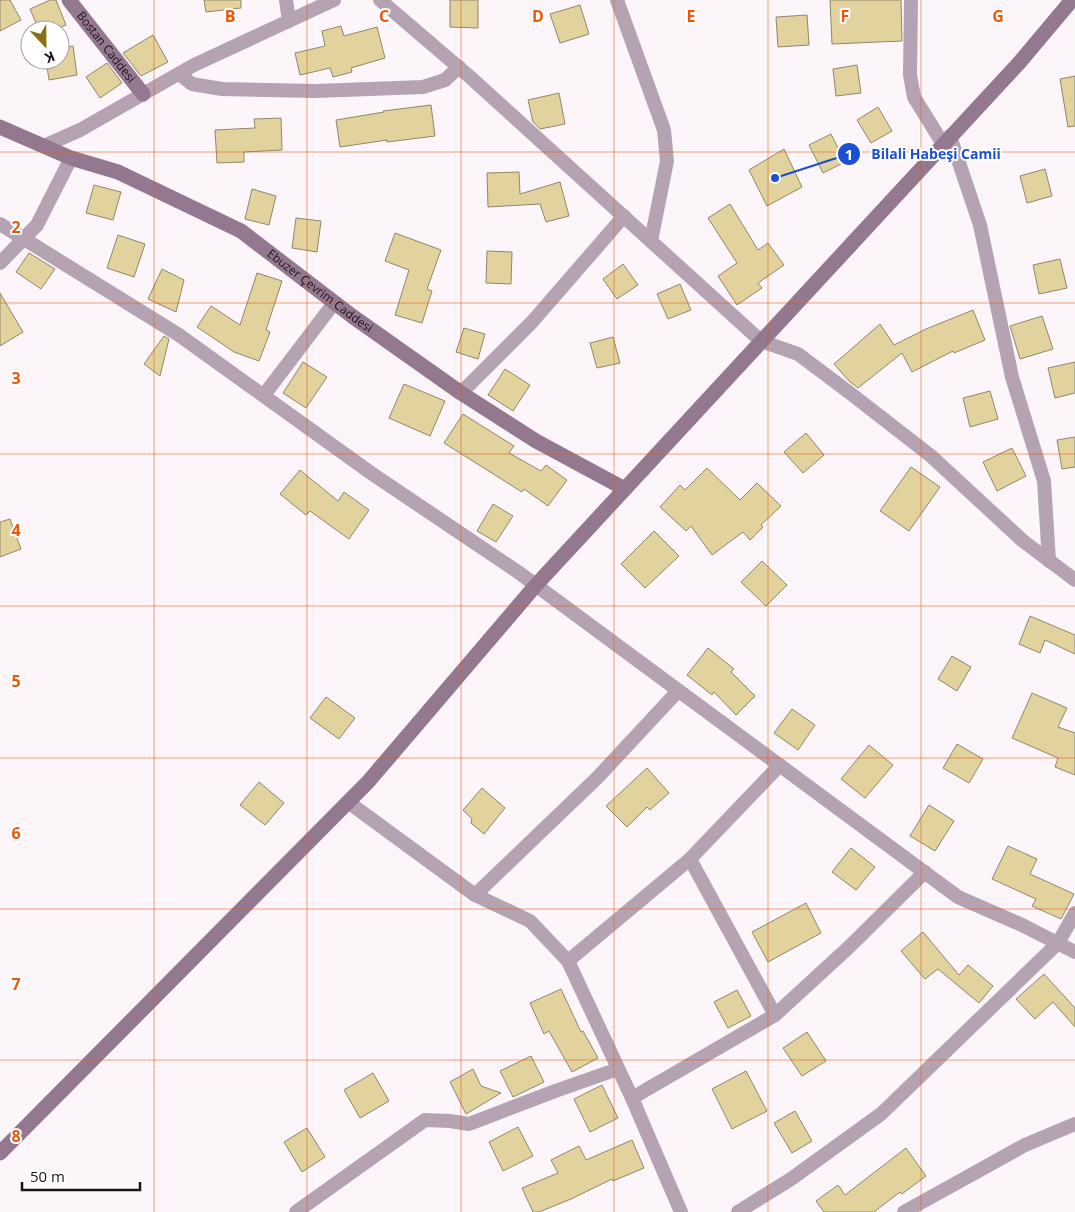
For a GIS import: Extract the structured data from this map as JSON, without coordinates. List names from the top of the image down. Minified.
{"streets":{"street":["Bostan Caddesi","Ebuzer Çevrim Caddesi"]},"places":["Bilali Habeşi Camii"],"scale_bar":"50 m","north":"bottom","grid":{"columns":["B","C","D","E","F","G"],"rows":["2","3","4","5","6","7","8"]}}
